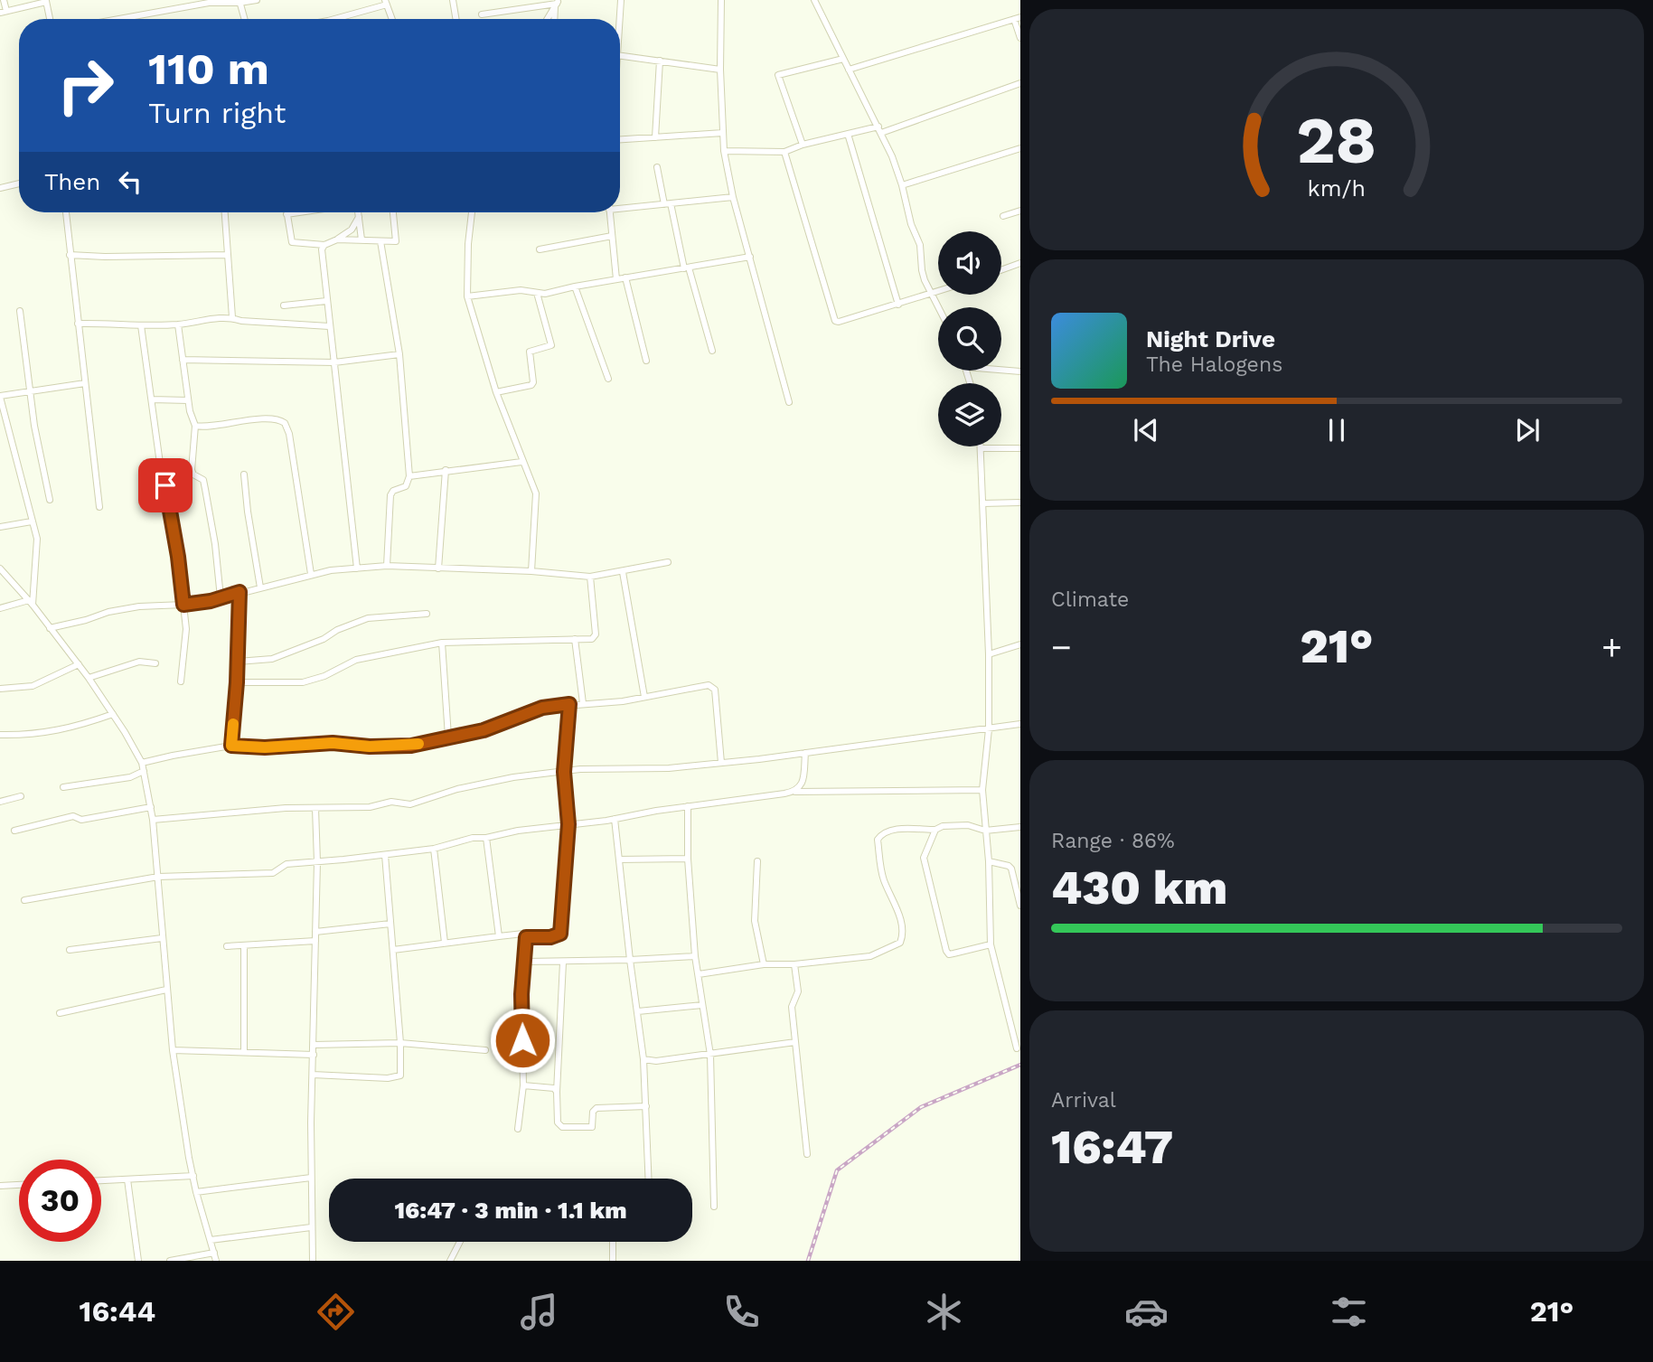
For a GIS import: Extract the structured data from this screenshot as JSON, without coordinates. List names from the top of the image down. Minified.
{"page":{"turn":["110 m","Turn right"],"then":"Then","song":["Night Drive","The Halogens"],"tile":["Climate",["Range · 86%","430 km"],["Arrival","16:47"]],"heat":["−","21°","+"],"limit":"30","trip":"16:47 · 3 min · 1.1 km","tabs":["16:44","21°"],"gauge":["28","km/h"]}}
